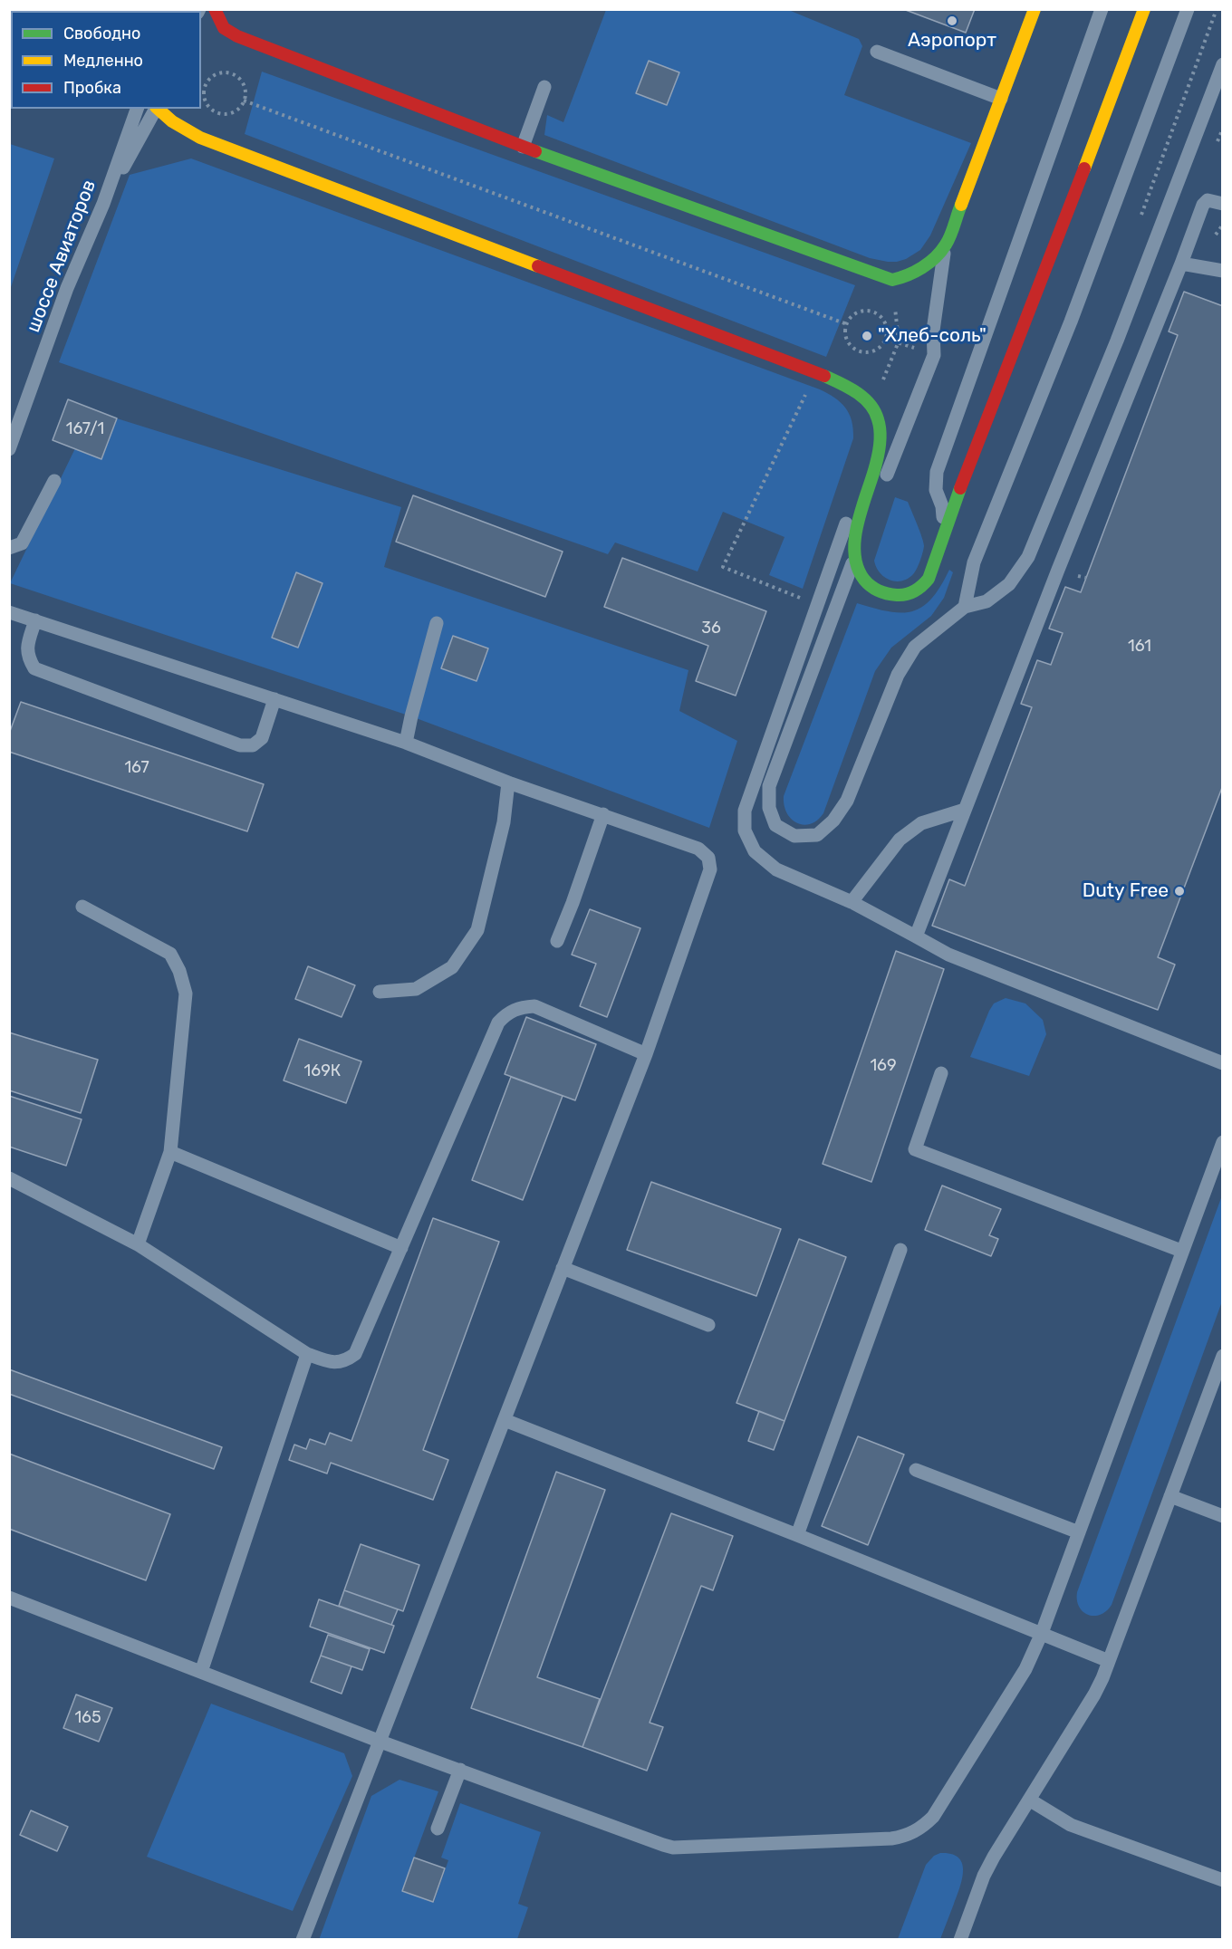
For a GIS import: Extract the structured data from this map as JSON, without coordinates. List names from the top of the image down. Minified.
{"streets":{"lane":["шоссе Авиаторов"]},"places":["Аэропорт","\"Хлеб-соль\"","Duty Free"],"house_numbers":["167/1","36","161","167","169","169К","165"],"legend":["Свободно","Медленно","Пробка"]}
